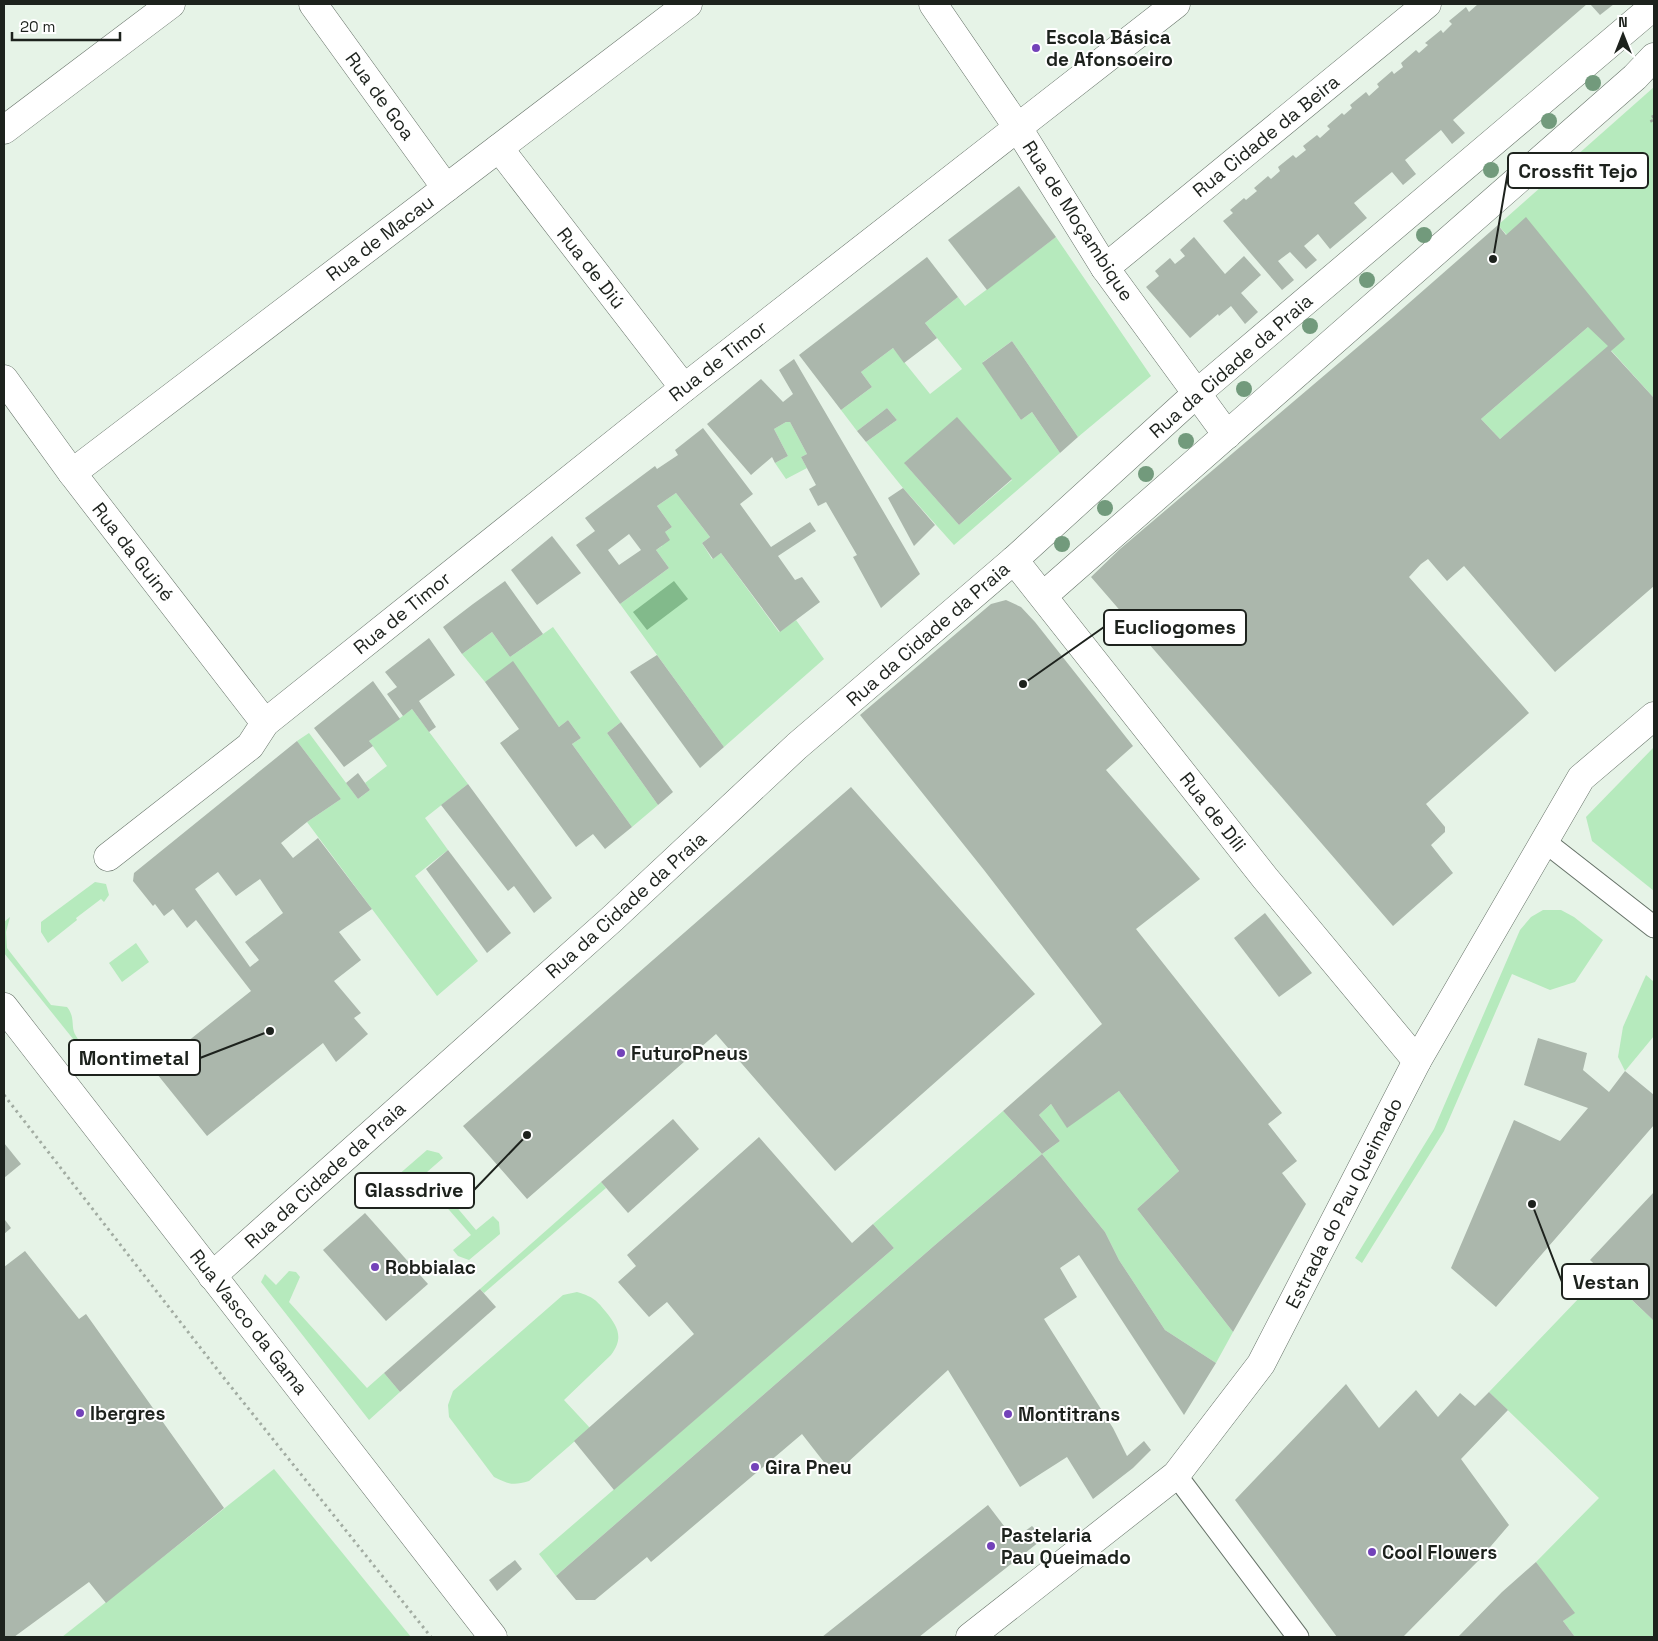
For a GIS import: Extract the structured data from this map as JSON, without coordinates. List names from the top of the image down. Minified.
{"streets":{"street":["Rua de Goa","Rua Cidade da Beira","Rua de Moçambique","Rua de Macau","Rua de Diú","Rua de Timor","Rua da Cidade da Praia","Rua da Guiné","Rua de Díli","Estrada do Pau Queimado","Rua Vasco da Gama"]},"crossings":[["Rua de Goa","Rua de Macau"],["Rua Cidade da Beira","Rua de Moçambique"],["Rua de Moçambique","Rua de Timor"],["Rua de Moçambique","Rua da Cidade da Praia"],["Rua de Macau","Rua de Diú"],["Rua de Macau","Rua da Guiné"],["Rua de Diú","Rua de Timor"],["Rua de Timor","Rua da Guiné"],["Rua da Cidade da Praia","Rua de Díli"],["Rua da Cidade da Praia","Rua Vasco da Gama"],["Rua de Díli","Estrada do Pau Queimado"]],"places":["Escola Básica de Afonsoeiro","Crossfit Tejo","Eucliogomes","Montimetal","FuturoPneus","Glassdrive","Vestan","Robbialac","Ibergres","Montitrans","Gira Pneu","Pastelaria Pau Queimado","Cool Flowers"],"scale_bar":"20 m","north":"top"}
